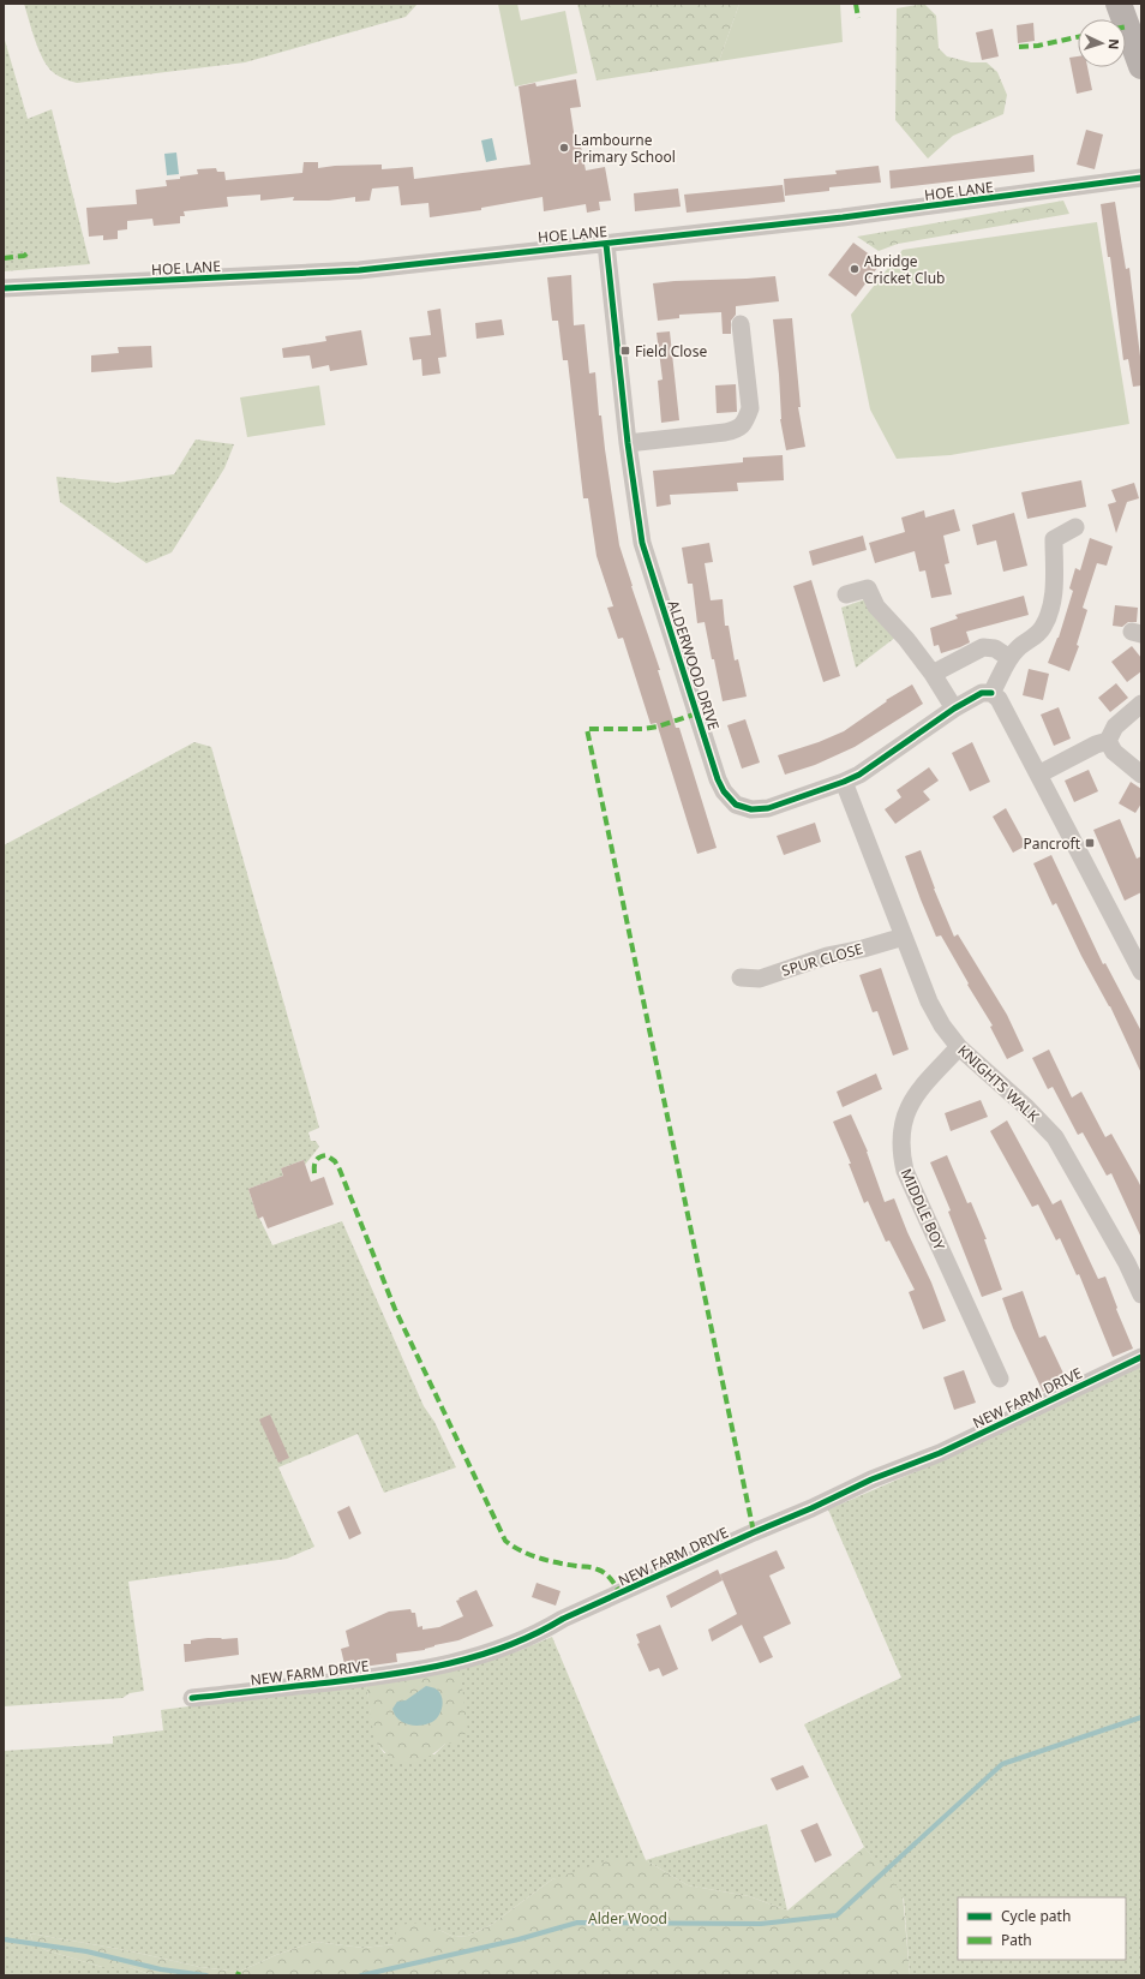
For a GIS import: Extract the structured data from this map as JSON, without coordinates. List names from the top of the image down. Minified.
{"streets":{"street":["HOE LANE","ALDERWOOD DRIVE","SPUR CLOSE","KNIGHTS WALK","MIDDLE BOY","NEW FARM DRIVE"]},"crossings":[["HOE LANE","ALDERWOOD DRIVE"],["ALDERWOOD DRIVE","KNIGHTS WALK"],["SPUR CLOSE","KNIGHTS WALK"],["KNIGHTS WALK","MIDDLE BOY"]],"parks":["Alder Wood"],"places":{"other":["Lambourne Primary School","Abridge Cricket Club"],"transit":["Field Close","Pancroft"]},"legend":["Cycle path","Path"],"north":"right"}
